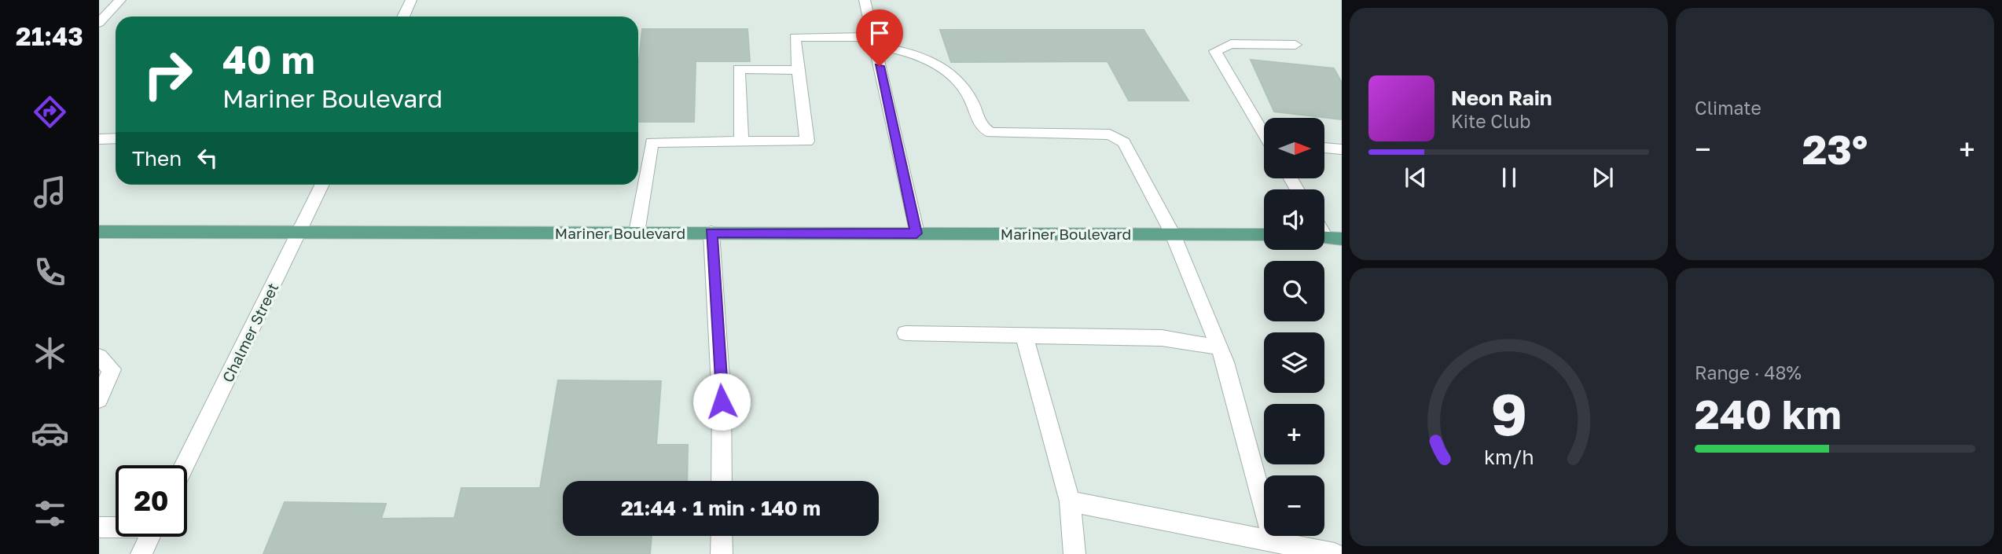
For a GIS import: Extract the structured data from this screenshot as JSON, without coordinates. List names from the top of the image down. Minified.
{"streets":{"main road":["Mariner Boulevard"],"street":["Chalmer Street"]},"crossings":[["Mariner Boulevard","Chalmer Street"]],"north":"right","page":{"tabs":"21:43","tile":["Climate",["Range · 48%","240 km"]],"turn":["40 m","Mariner Boulevard"],"song":["Neon Rain","Kite Club"],"map_buttons":["+","−"],"heat":["−","23°","+"],"then":"Then","limit":"20","trip":"21:44 · 1 min · 140 m","gauge":["9","km/h"]}}
